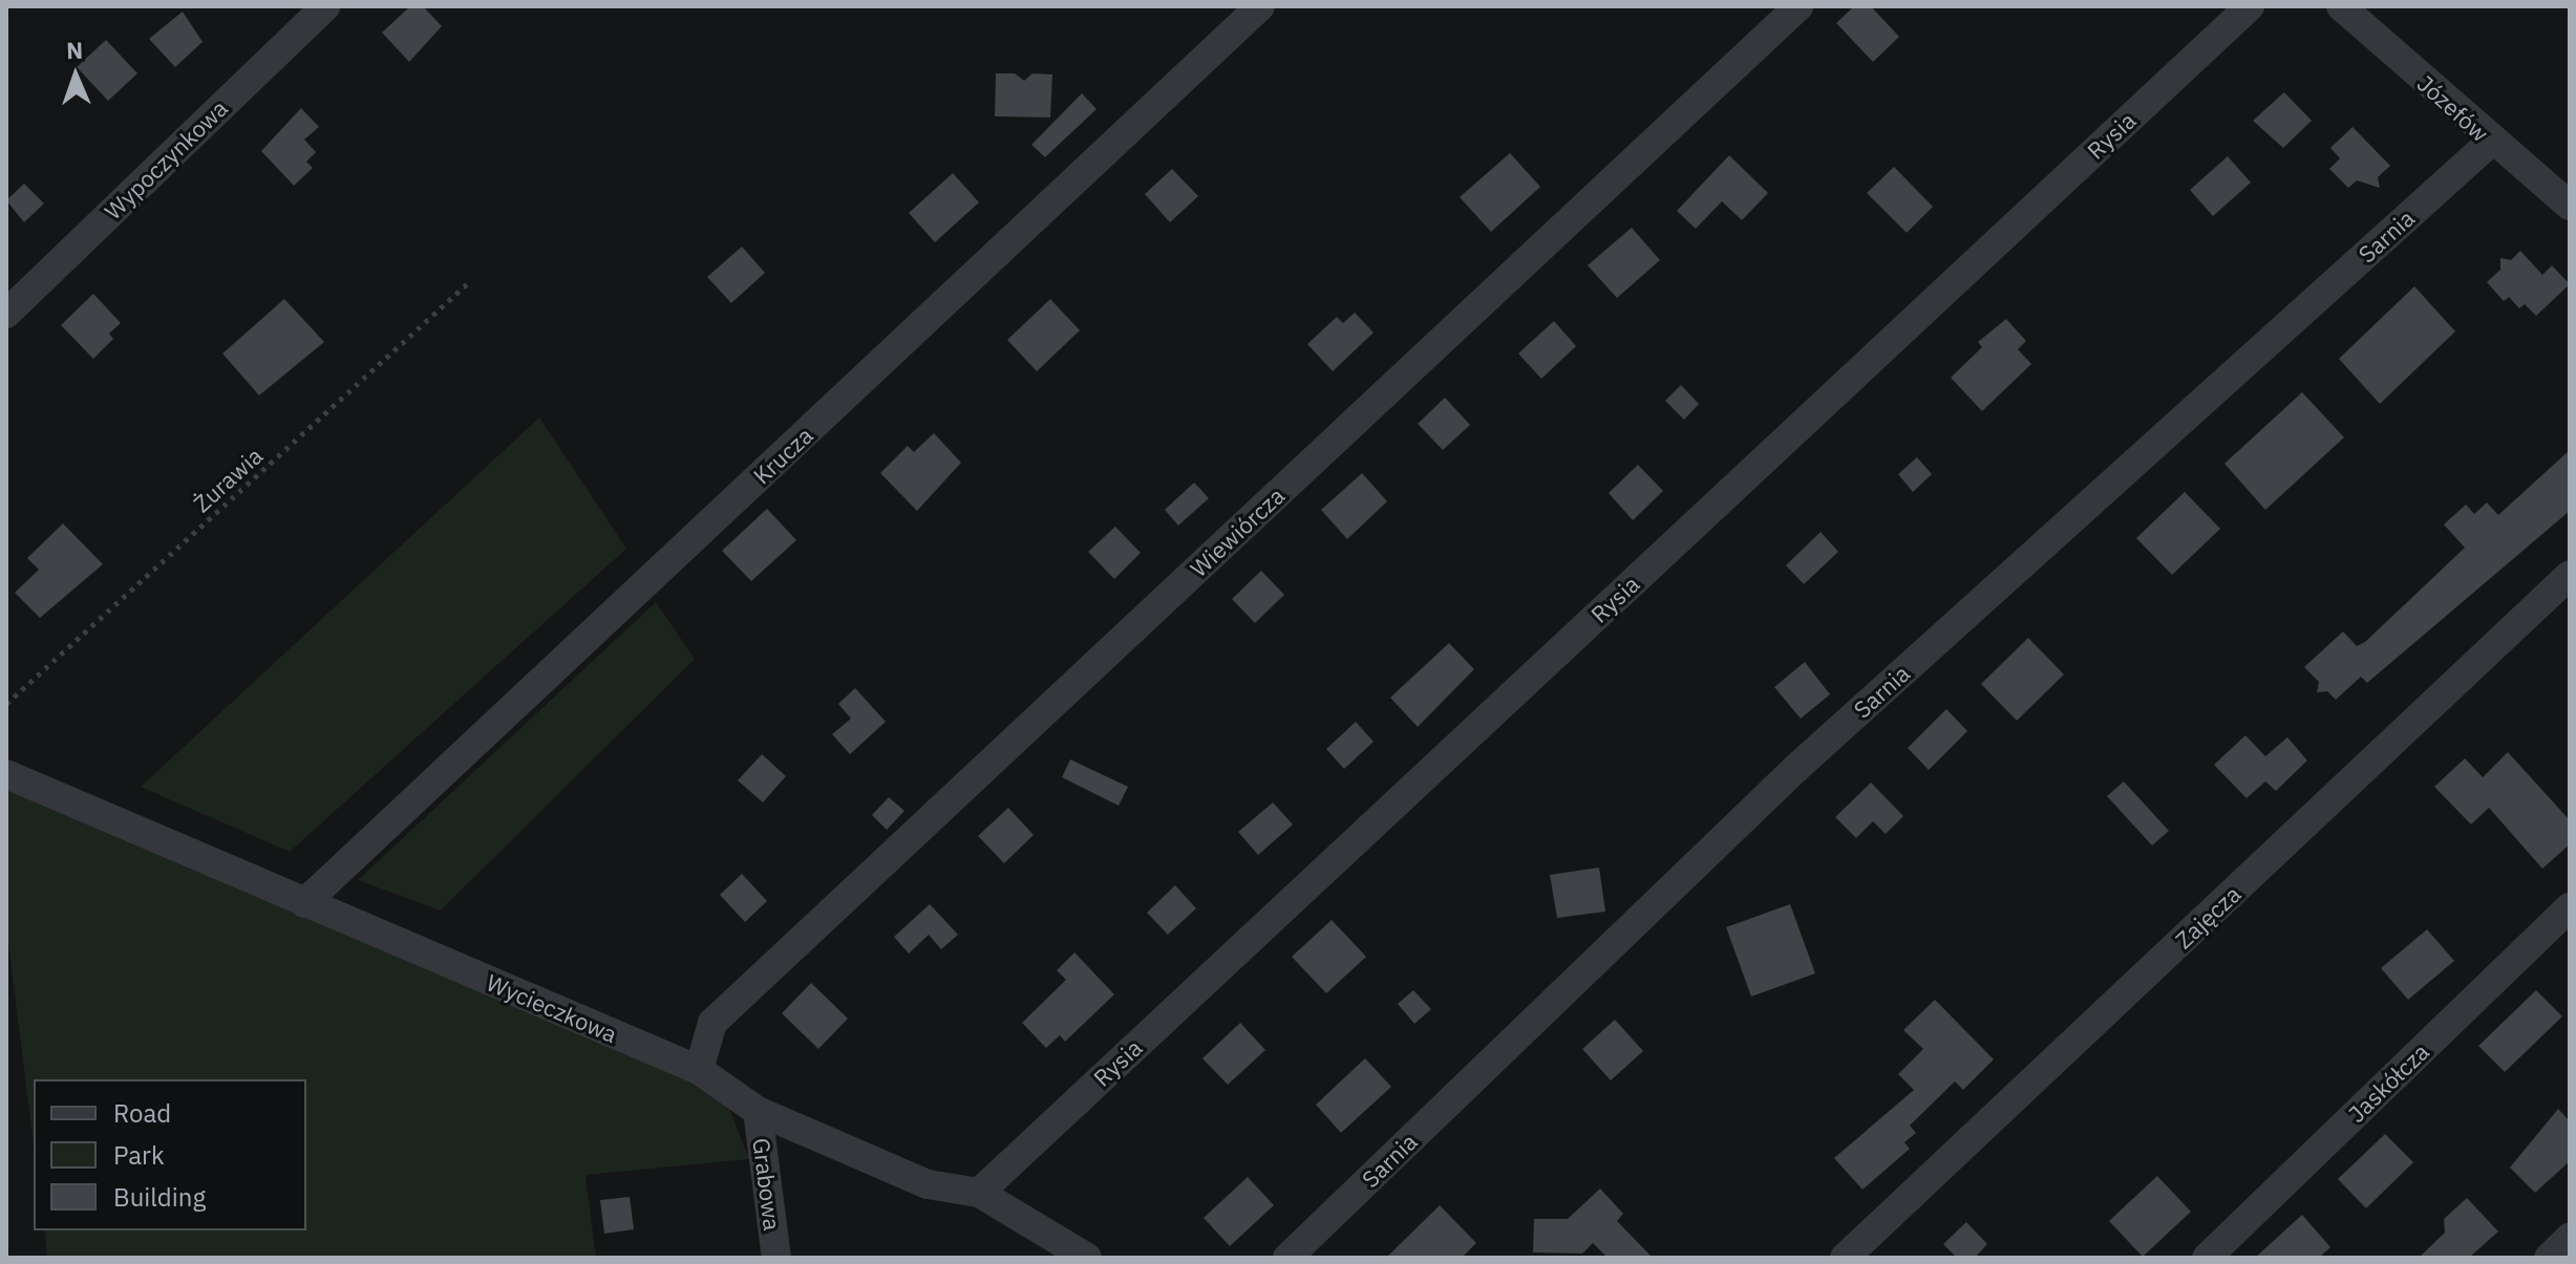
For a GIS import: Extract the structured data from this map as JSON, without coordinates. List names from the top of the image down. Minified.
{"streets":{"street":["Józefów","Rysia","Wypoczynkowa","Sarnia","Krucza","Wiewiórcza","Zajęcza","Wycieczkowa","Jaskółcza","Grabowa"],"path":["Żurawia"]},"crossings":[["Józefów","Sarnia"],["Rysia","Wycieczkowa"],["Krucza","Wycieczkowa"],["Wiewiórcza","Wycieczkowa"],["Wycieczkowa","Grabowa"]],"legend":["Road","Park","Building"],"north":"top"}
